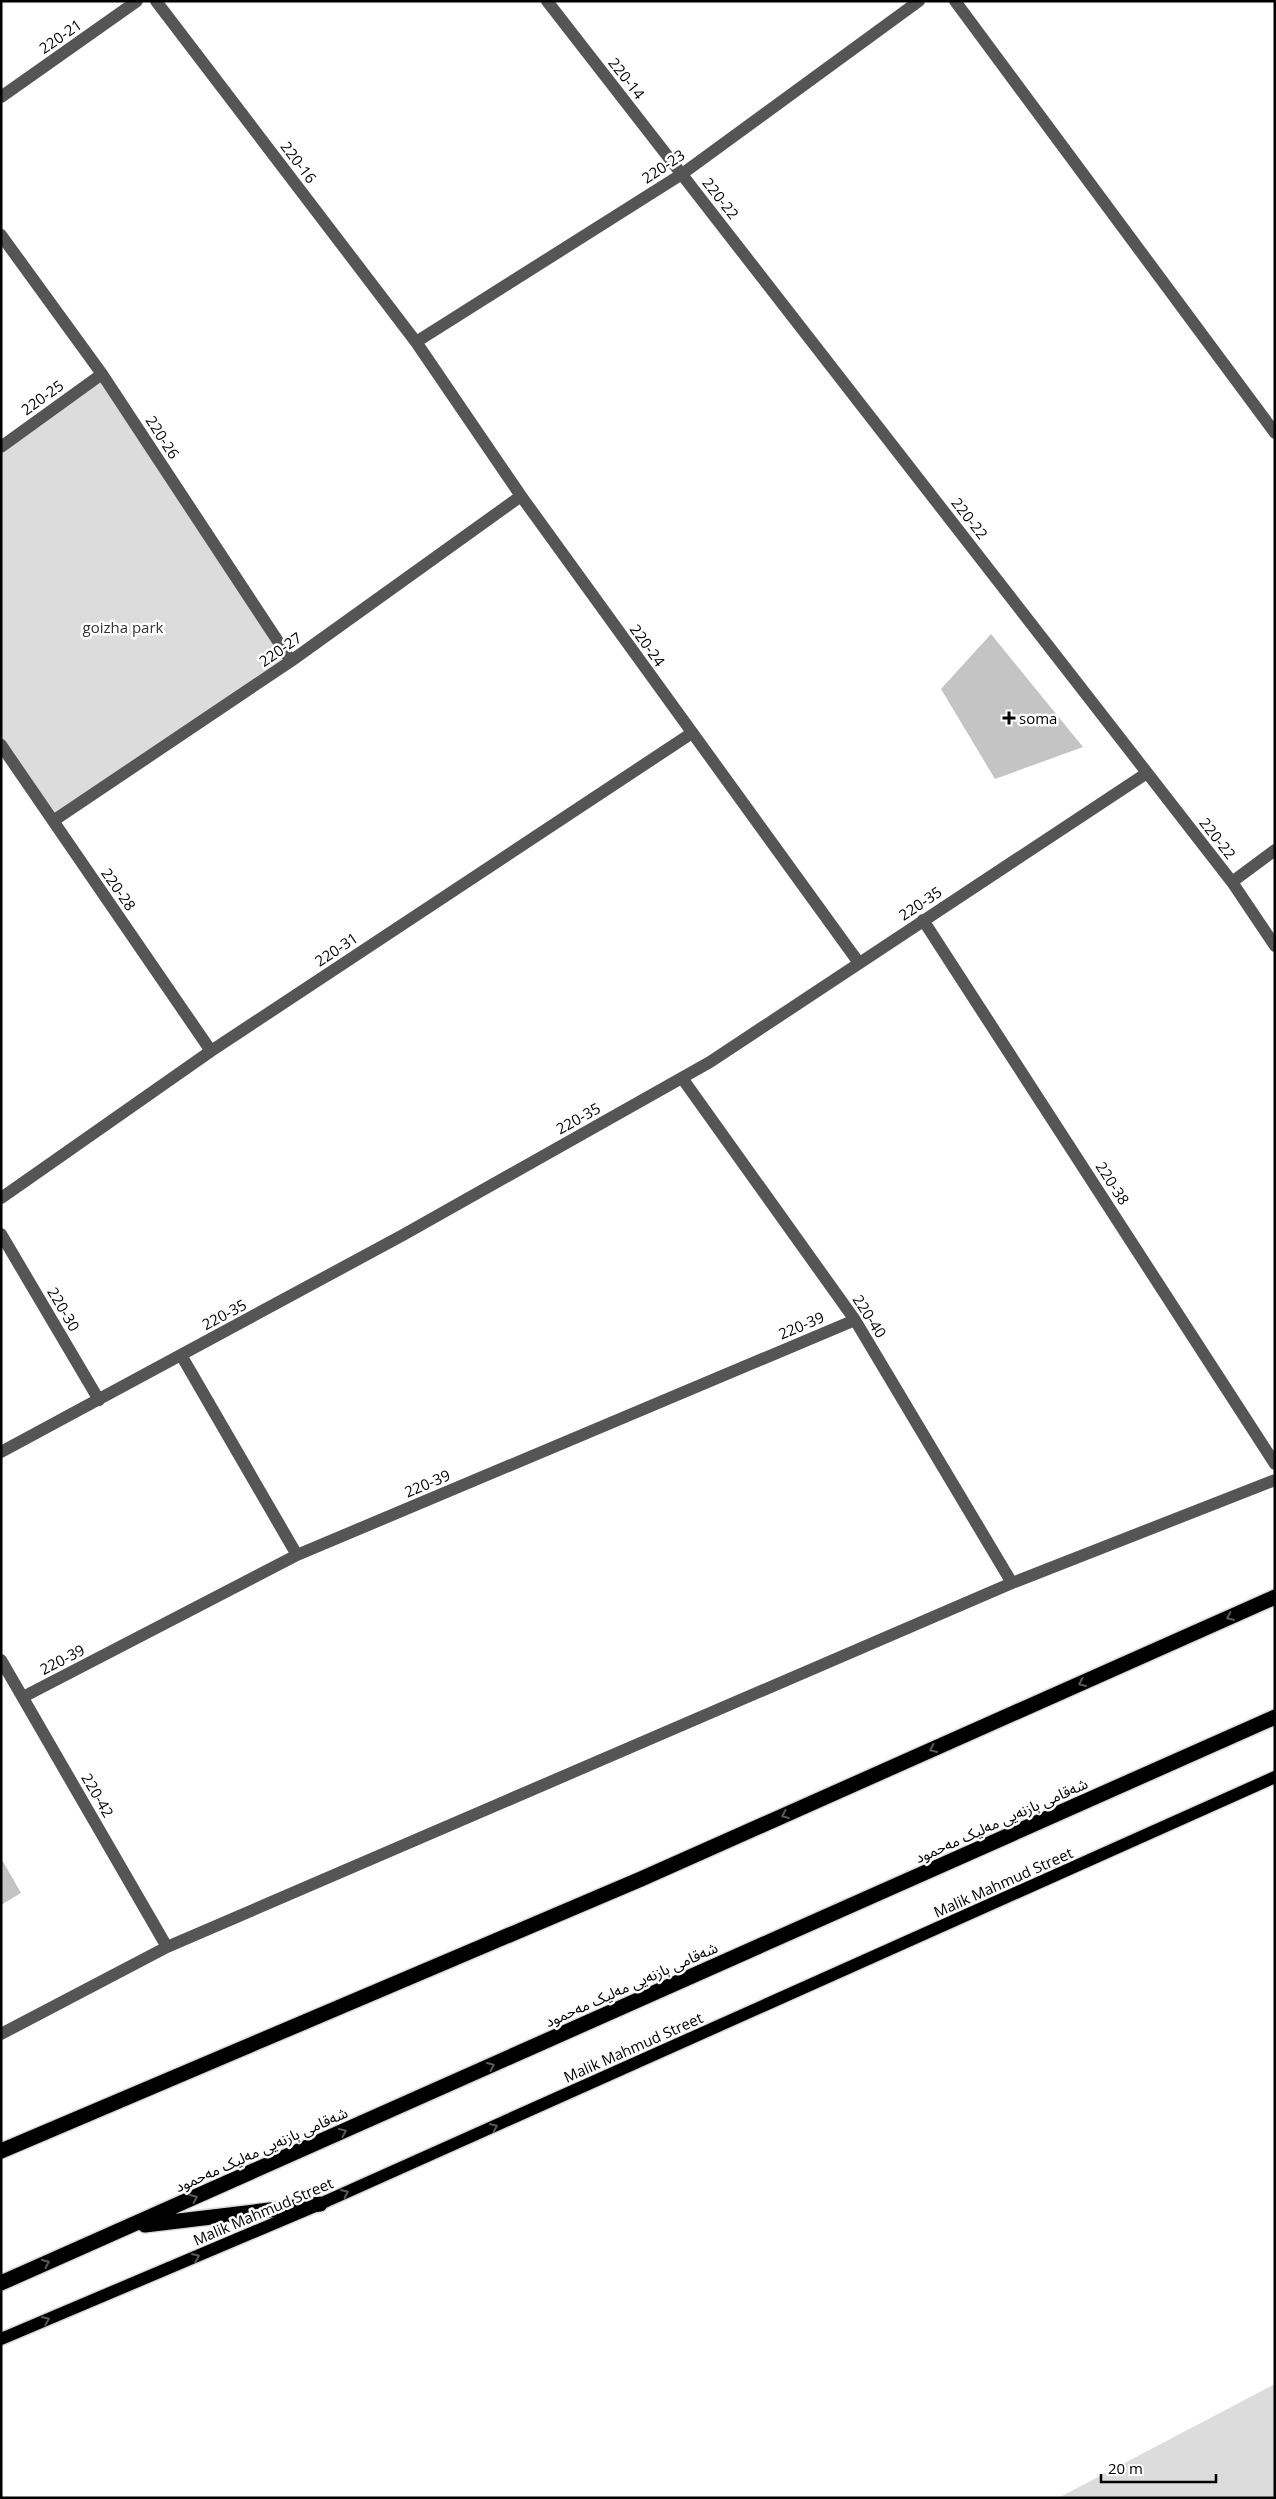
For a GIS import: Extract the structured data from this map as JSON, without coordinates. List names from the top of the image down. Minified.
{"streets":{"highway":["شەقامی بازنەیی مەلیک مەحمود"],"main road":["Malik Mahmud Street"],"street":["220-21","220-14","220-16","220-23","220-22","220-25","220-26","220-24","220-27","220-28","220-35","220-31","220-38","220-30","220-40","220-39","220-42"]},"crossings":[["220-14","220-23"],["220-14","220-22"],["220-16","220-23"],["220-16","220-24"],["220-23","220-22"],["220-23","220-24"],["220-22","220-35"],["220-25","220-26"],["220-26","220-27"],["220-24","220-27"],["220-24","220-35"],["220-24","220-31"],["220-27","220-28"],["220-28","220-31"],["220-35","220-38"],["220-35","220-30"],["220-35","220-40"],["220-40","220-39"],["220-39","220-42"]],"one_way":["Malik Mahmud Street"],"parks":["goizha park"],"places":{"health":["soma"]},"scale_bar":"20 m"}
